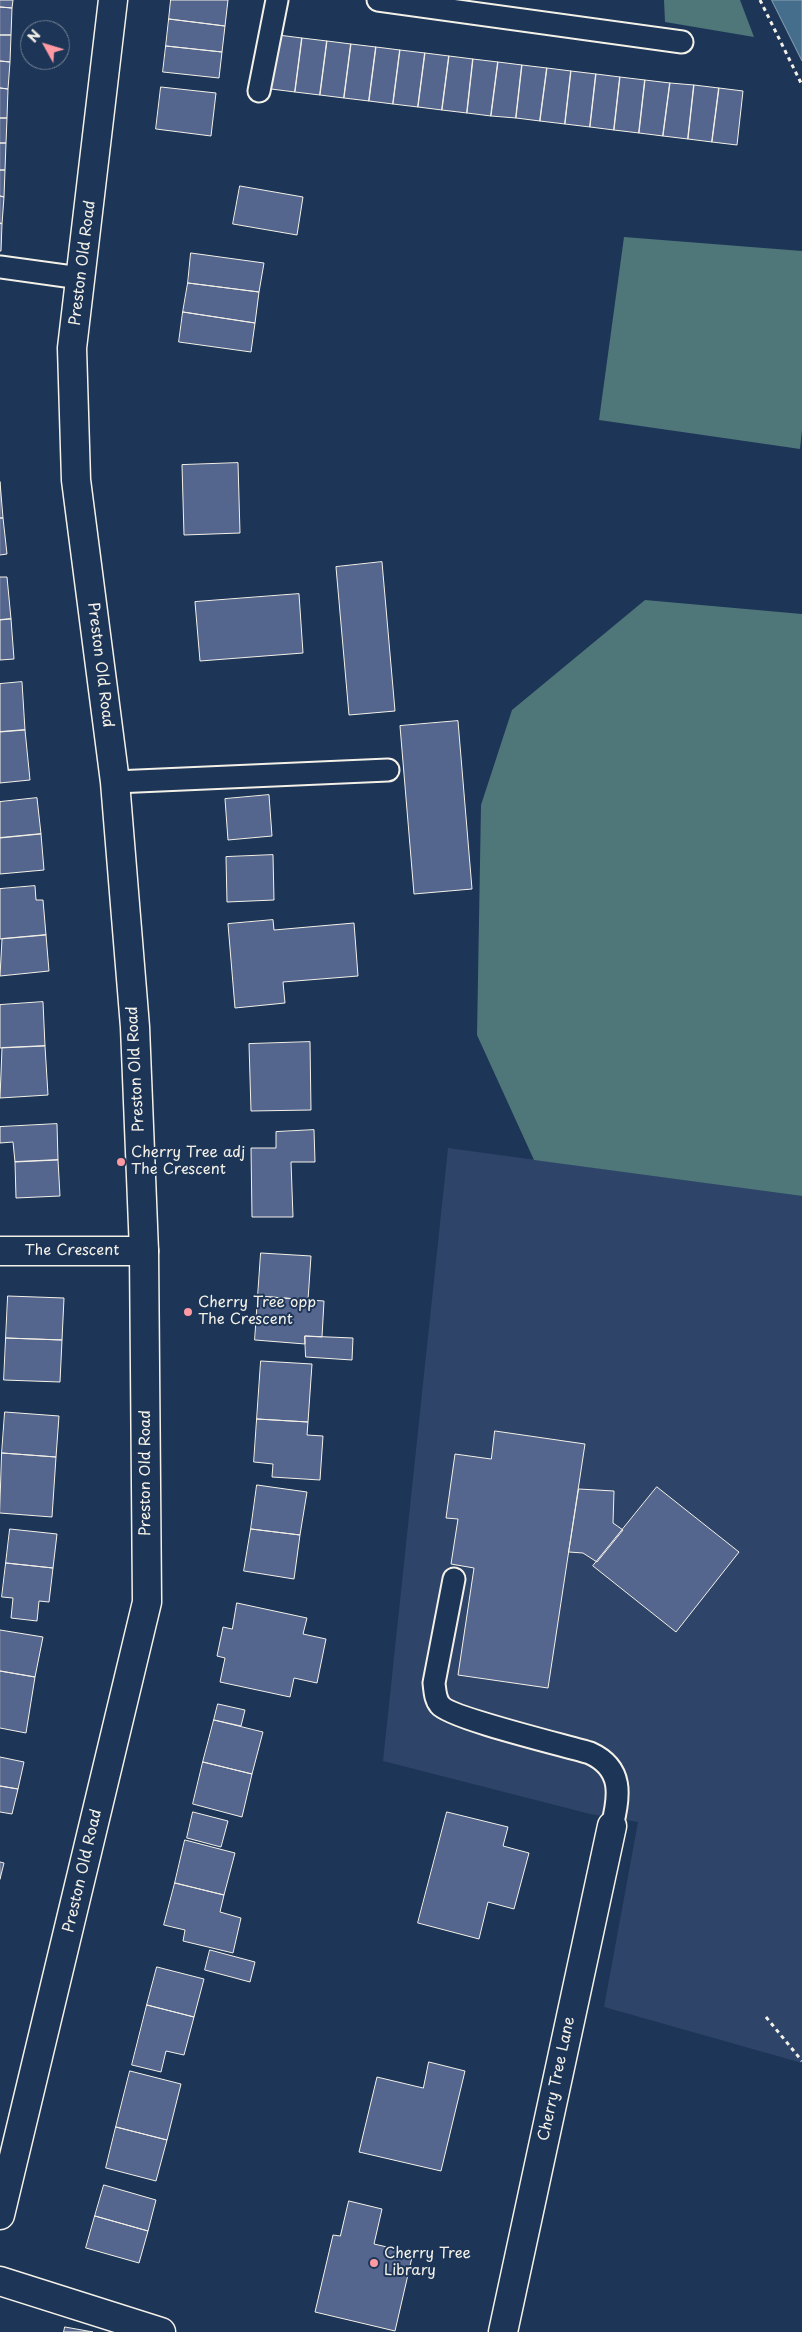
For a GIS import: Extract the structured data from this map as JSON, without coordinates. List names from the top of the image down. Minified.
{"streets":{"main road":["Preston Old Road","The Crescent","Cherry Tree Lane"]},"crossings":[["Preston Old Road","The Crescent"]],"places":["Cherry Tree adj The Crescent","Cherry Tree opp The Crescent","Cherry Tree Library"],"north":"top left"}
